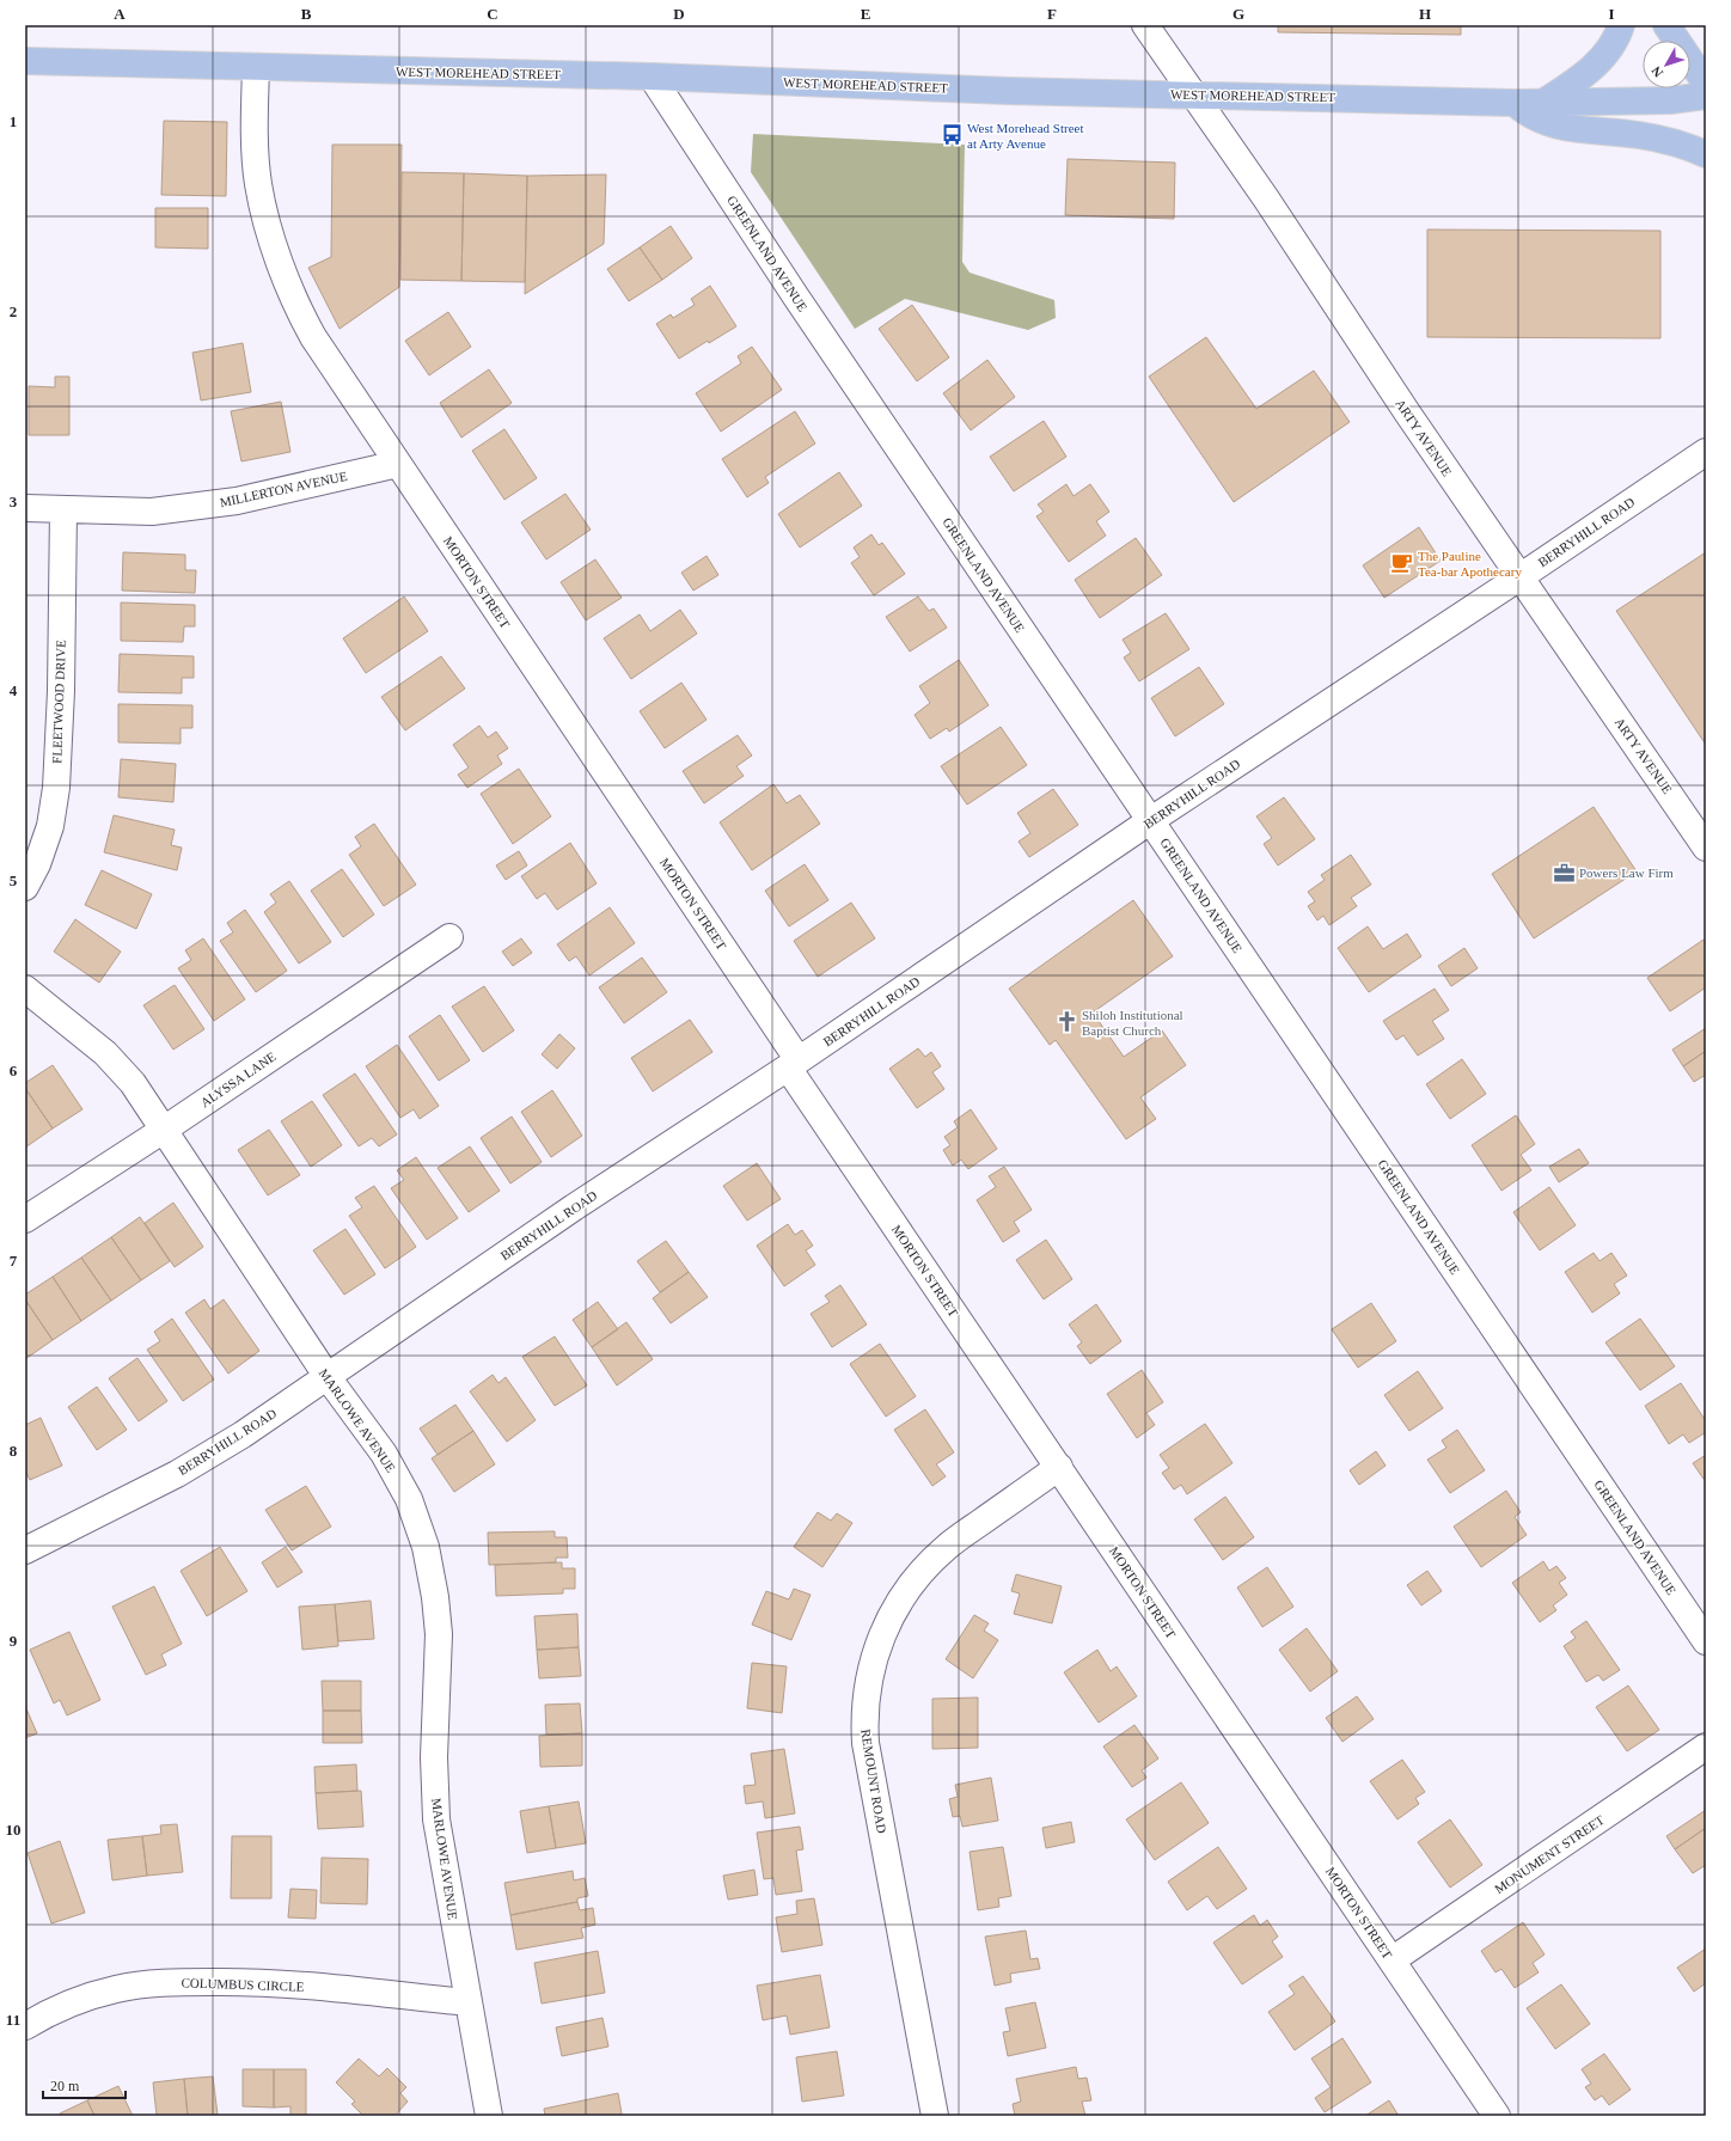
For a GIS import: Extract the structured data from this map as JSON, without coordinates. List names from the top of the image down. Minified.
{"streets":{"main road":["WEST MOREHEAD STREET"],"street":["GREENLAND AVENUE","ARTY AVENUE","MILLERTON AVENUE","BERRYHILL ROAD","MORTON STREET","FLEETWOOD DRIVE","ALYSSA LANE","MARLOWE AVENUE","REMOUNT ROAD","MONUMENT STREET","COLUMBUS CIRCLE"]},"crossings":[["WEST MOREHEAD STREET","GREENLAND AVENUE"],["WEST MOREHEAD STREET","ARTY AVENUE"],["WEST MOREHEAD STREET","MORTON STREET"],["GREENLAND AVENUE","BERRYHILL ROAD"],["ARTY AVENUE","BERRYHILL ROAD"],["MILLERTON AVENUE","MORTON STREET"],["MILLERTON AVENUE","FLEETWOOD DRIVE"],["BERRYHILL ROAD","MORTON STREET"],["BERRYHILL ROAD","MARLOWE AVENUE"],["MORTON STREET","REMOUNT ROAD"],["MORTON STREET","MONUMENT STREET"],["ALYSSA LANE","MARLOWE AVENUE"],["MARLOWE AVENUE","COLUMBUS CIRCLE"]],"places":{"bus stop":["West Morehead Street at Arty Avenue"],"cafe":["The Pauline Tea-bar Apothecary"],"office":["Powers Law Firm"],"church":["Shiloh Institutional Baptist Church"]},"scale_bar":"20 m","north":"bottom left","grid":{"columns":["A","B","C","D","E","F","G","H","I"],"rows":["1","2","3","4","5","6","7","8","9","10","11"]}}
